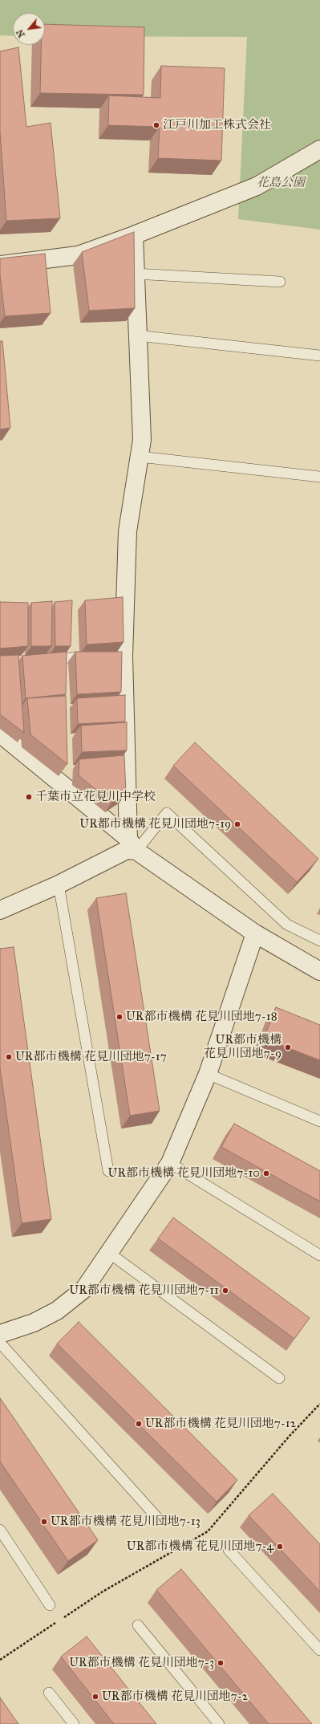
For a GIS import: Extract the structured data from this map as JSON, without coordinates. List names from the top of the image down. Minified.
{"parks":["花島公園"],"places":["江戸川加工株式会社","千葉市立花見川中学校","UR都市機構 花見川団地7-19","UR都市機構 花見川団地7-18","UR都市機構 花見川団地7-9","UR都市機構 花見川団地7-17","UR都市機構 花見川団地7-10","UR都市機構 花見川団地7-11","UR都市機構 花見川団地7-12","UR都市機構 花見川団地7-13","UR都市機構 花見川団地7-4","UR都市機構 花見川団地7-3","UR都市機構 花見川団地7-2"],"north":"bottom left"}
